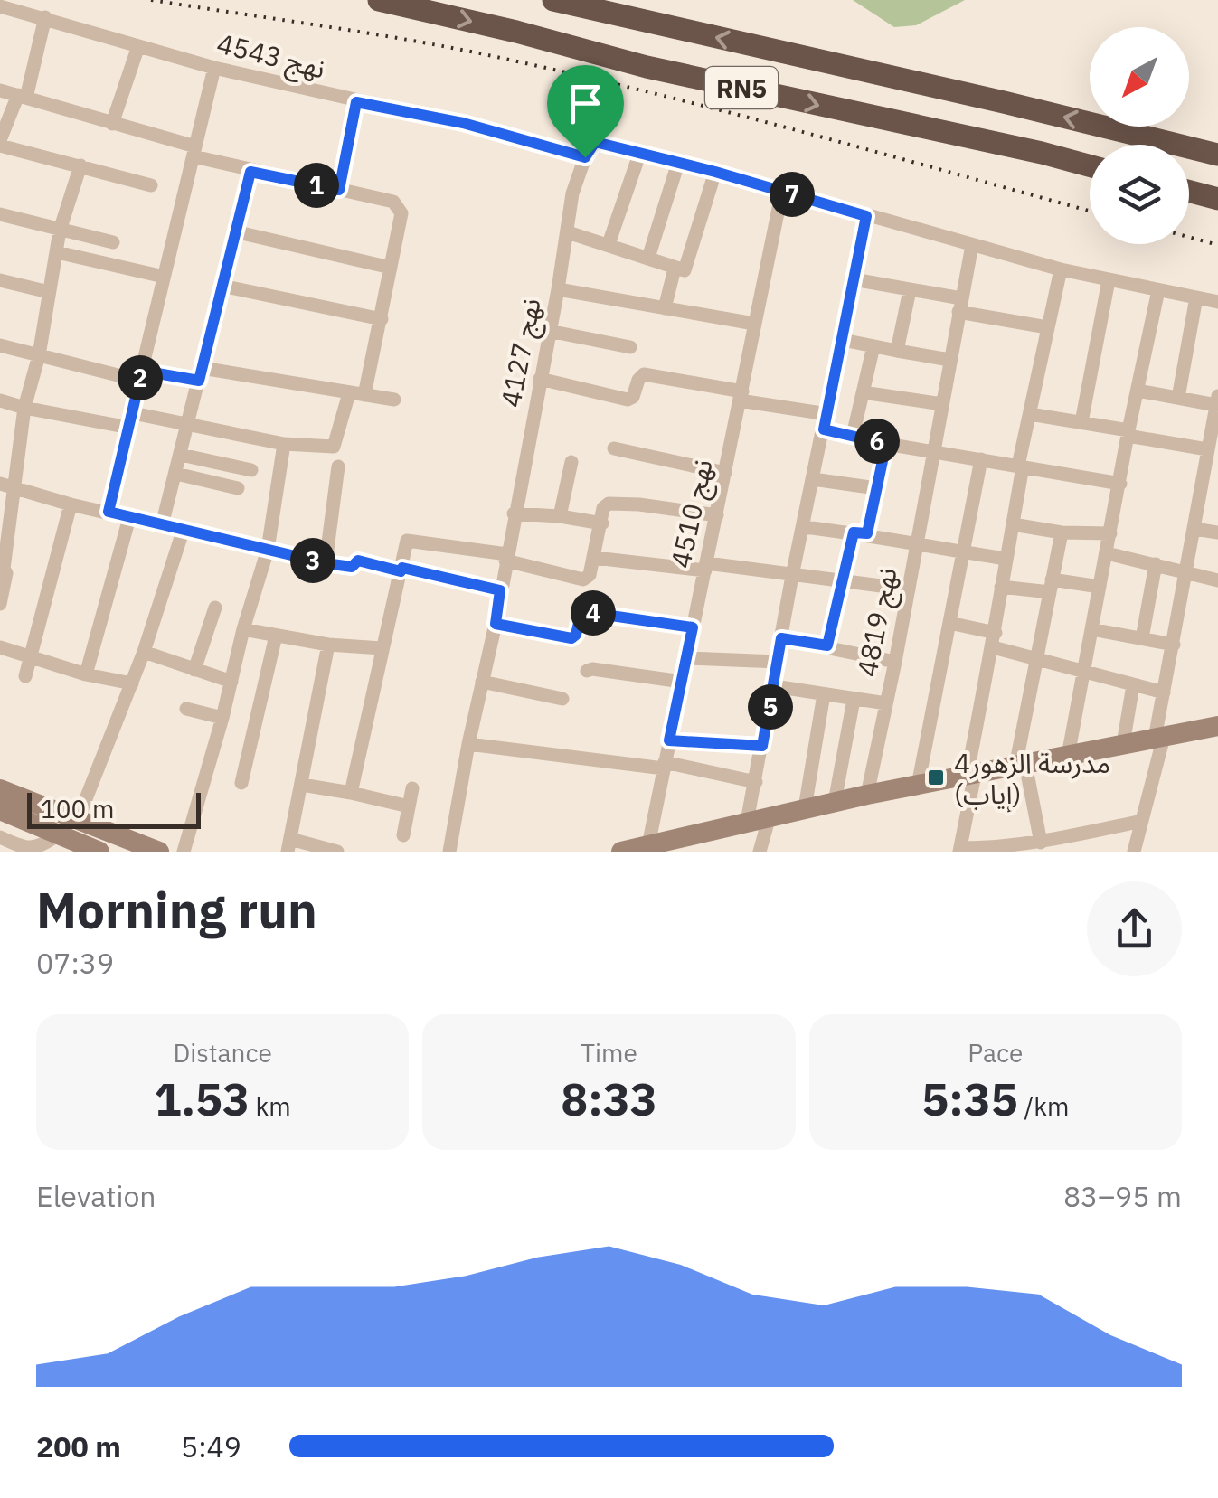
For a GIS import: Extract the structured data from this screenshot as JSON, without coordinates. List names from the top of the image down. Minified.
{"streets":{"highway":["RN5"],"street":["نهج 4543","نهج 4127","نهج 4510","نهج 4819"]},"crossings":[["نهج 4543","نهج 4127"]],"places":{"transit":["مدرسة الزهور4 (إياب)"]},"scale_bar":"100 m","north":"bottom left","page":{"pins":["1","7","2","6","3","4","5"],"scale":"100 m","heading":["Morning run","07:39"],"stats":[["Distance","1.53 km"],["Time","8:33"],["Pace","5:35 /km"]],"chart":["Elevation","83–95 m"],"list":[{"name":"200 m","note":"5:49"}]}}
